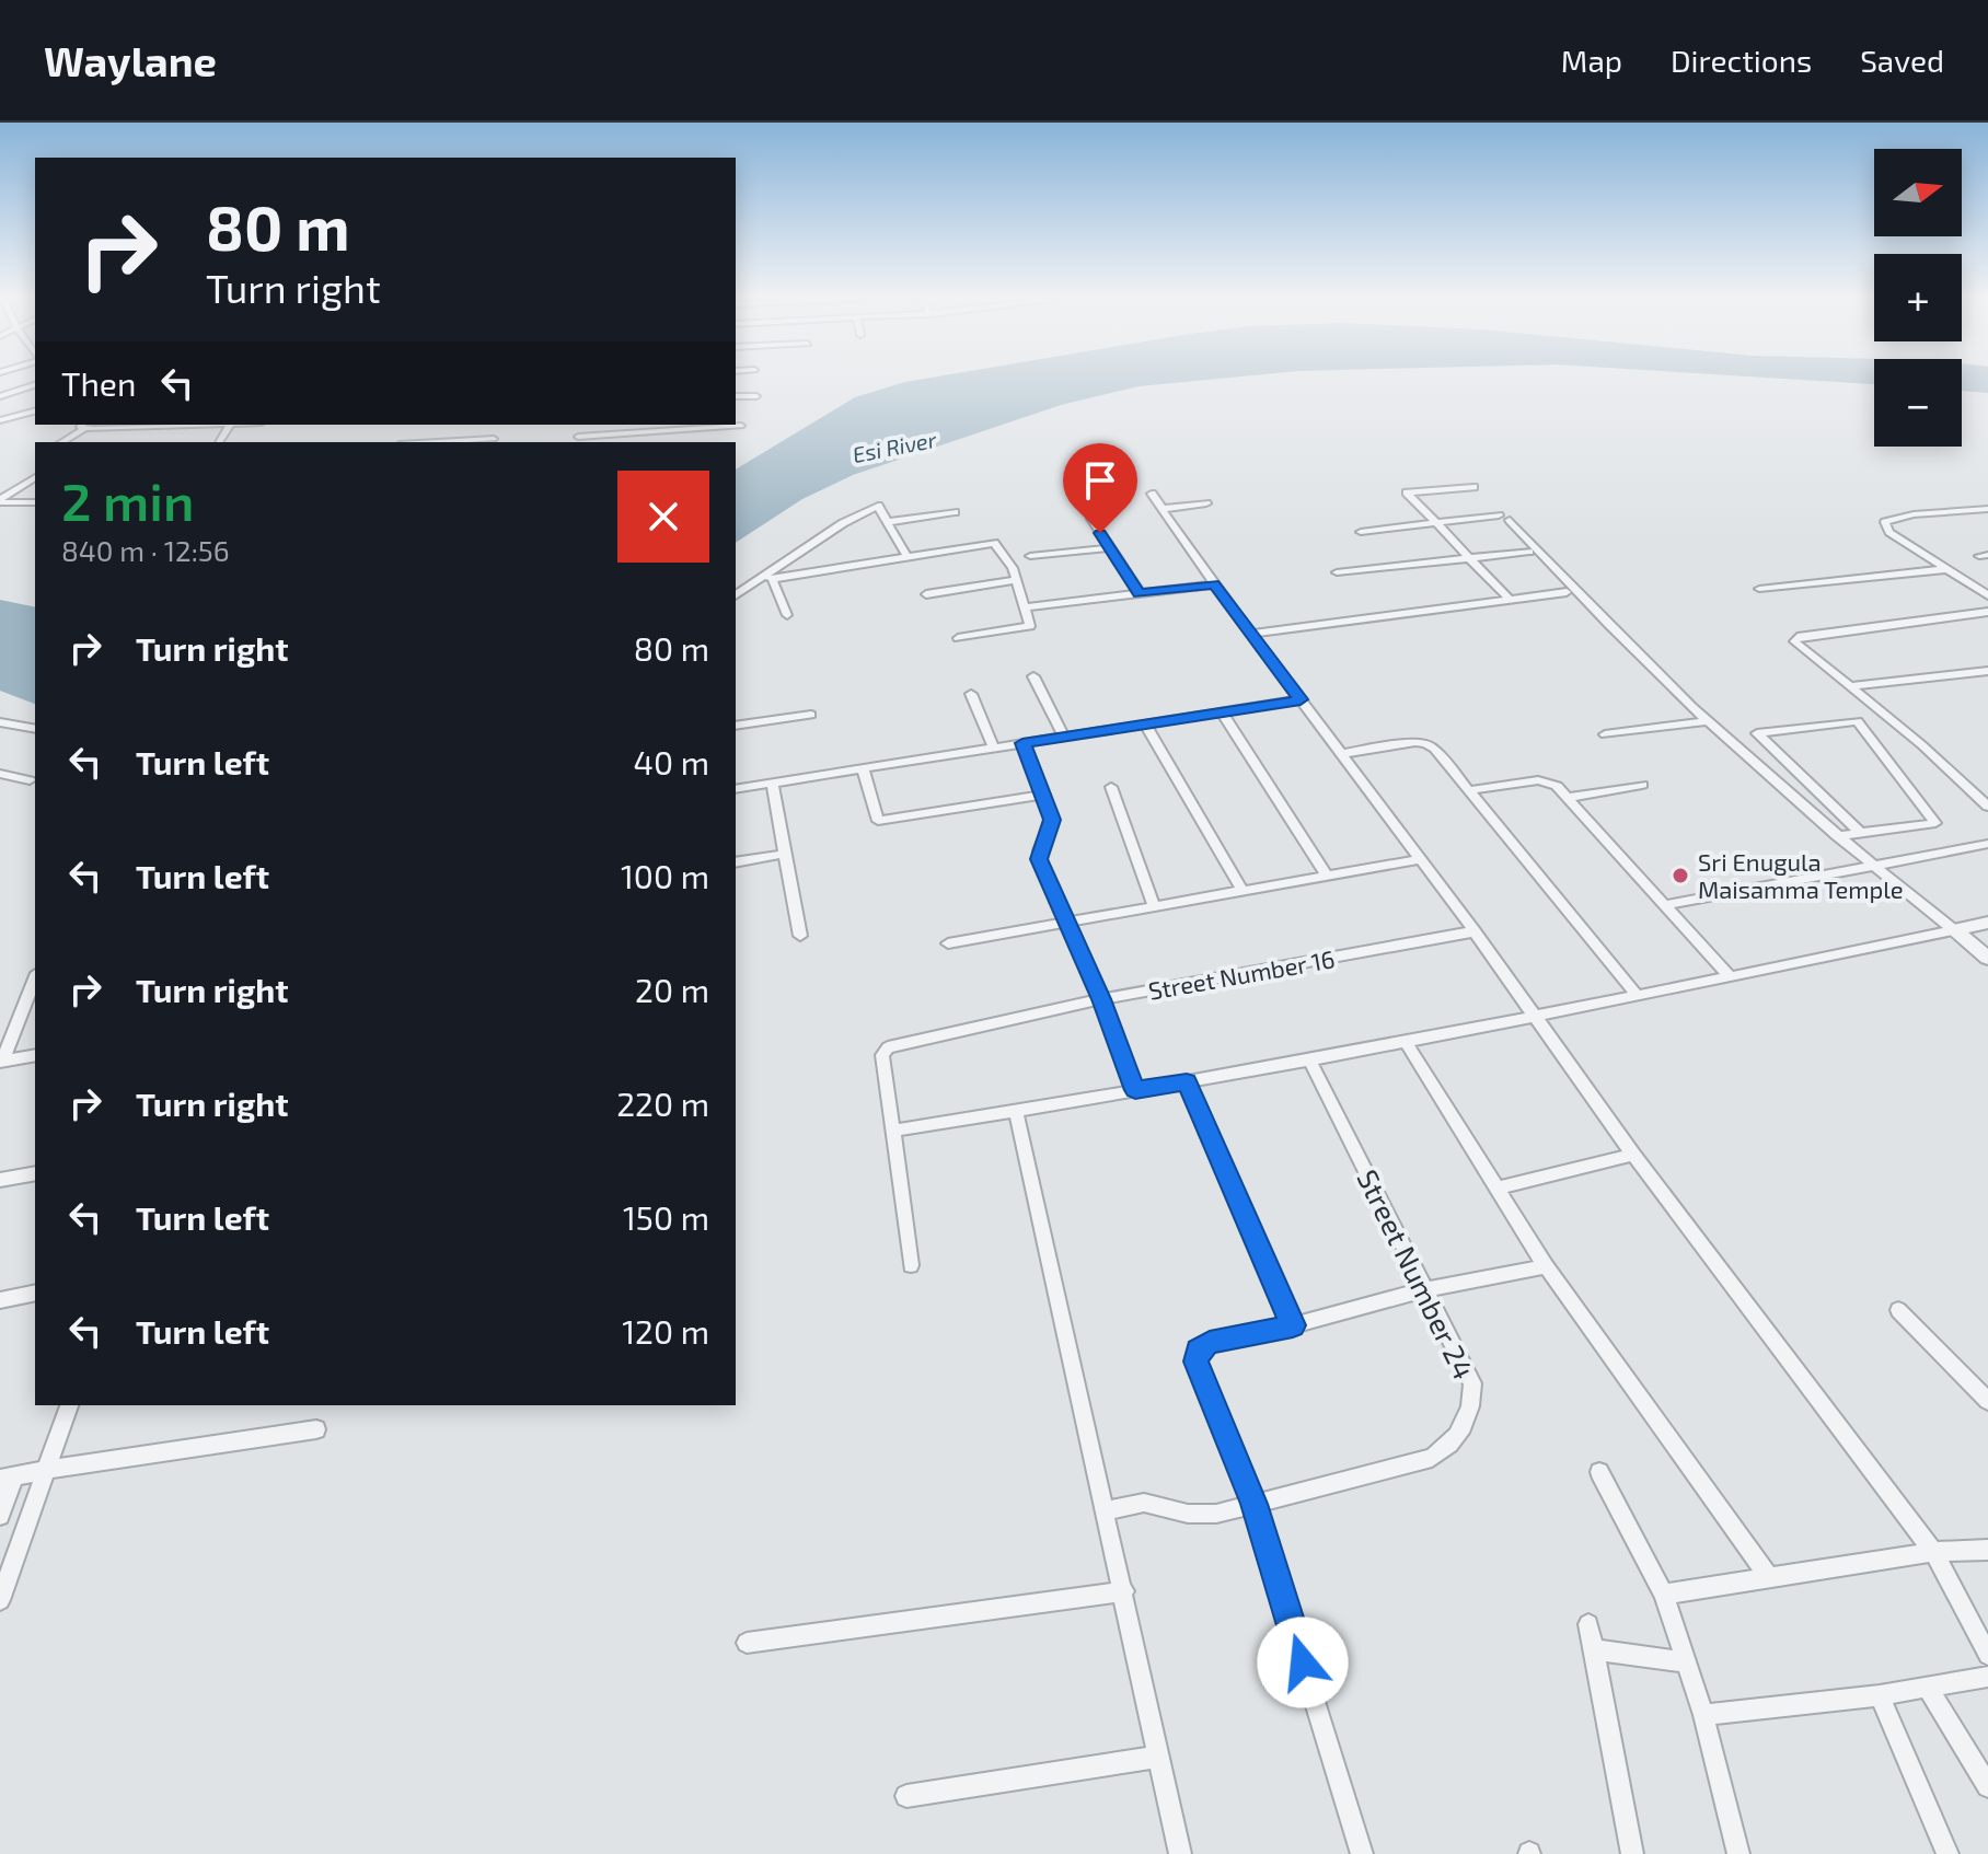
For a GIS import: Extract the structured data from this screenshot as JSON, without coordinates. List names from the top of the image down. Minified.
{"streets":{"street":["Street Number 16","Street Number 24"]},"water":["Esi River"],"places":["Sri Enugula Maisamma Temple"],"north":"right","page":{"header":"Waylane","nav":["Map","Directions","Saved"],"map_buttons":["+","−"],"turn":["80 m","Turn right"],"then":"Then","heading":["2 min","840 m · 12:56"],"list":[{"name":"Turn right","value":"80 m"},{"name":"Turn left","value":"40 m"},{"name":"Turn left","value":"100 m"},{"name":"Turn right","value":"20 m"},{"name":"Turn right","value":"220 m"},{"name":"Turn left","value":"150 m"},{"name":"Turn left","value":"120 m"}]}}
